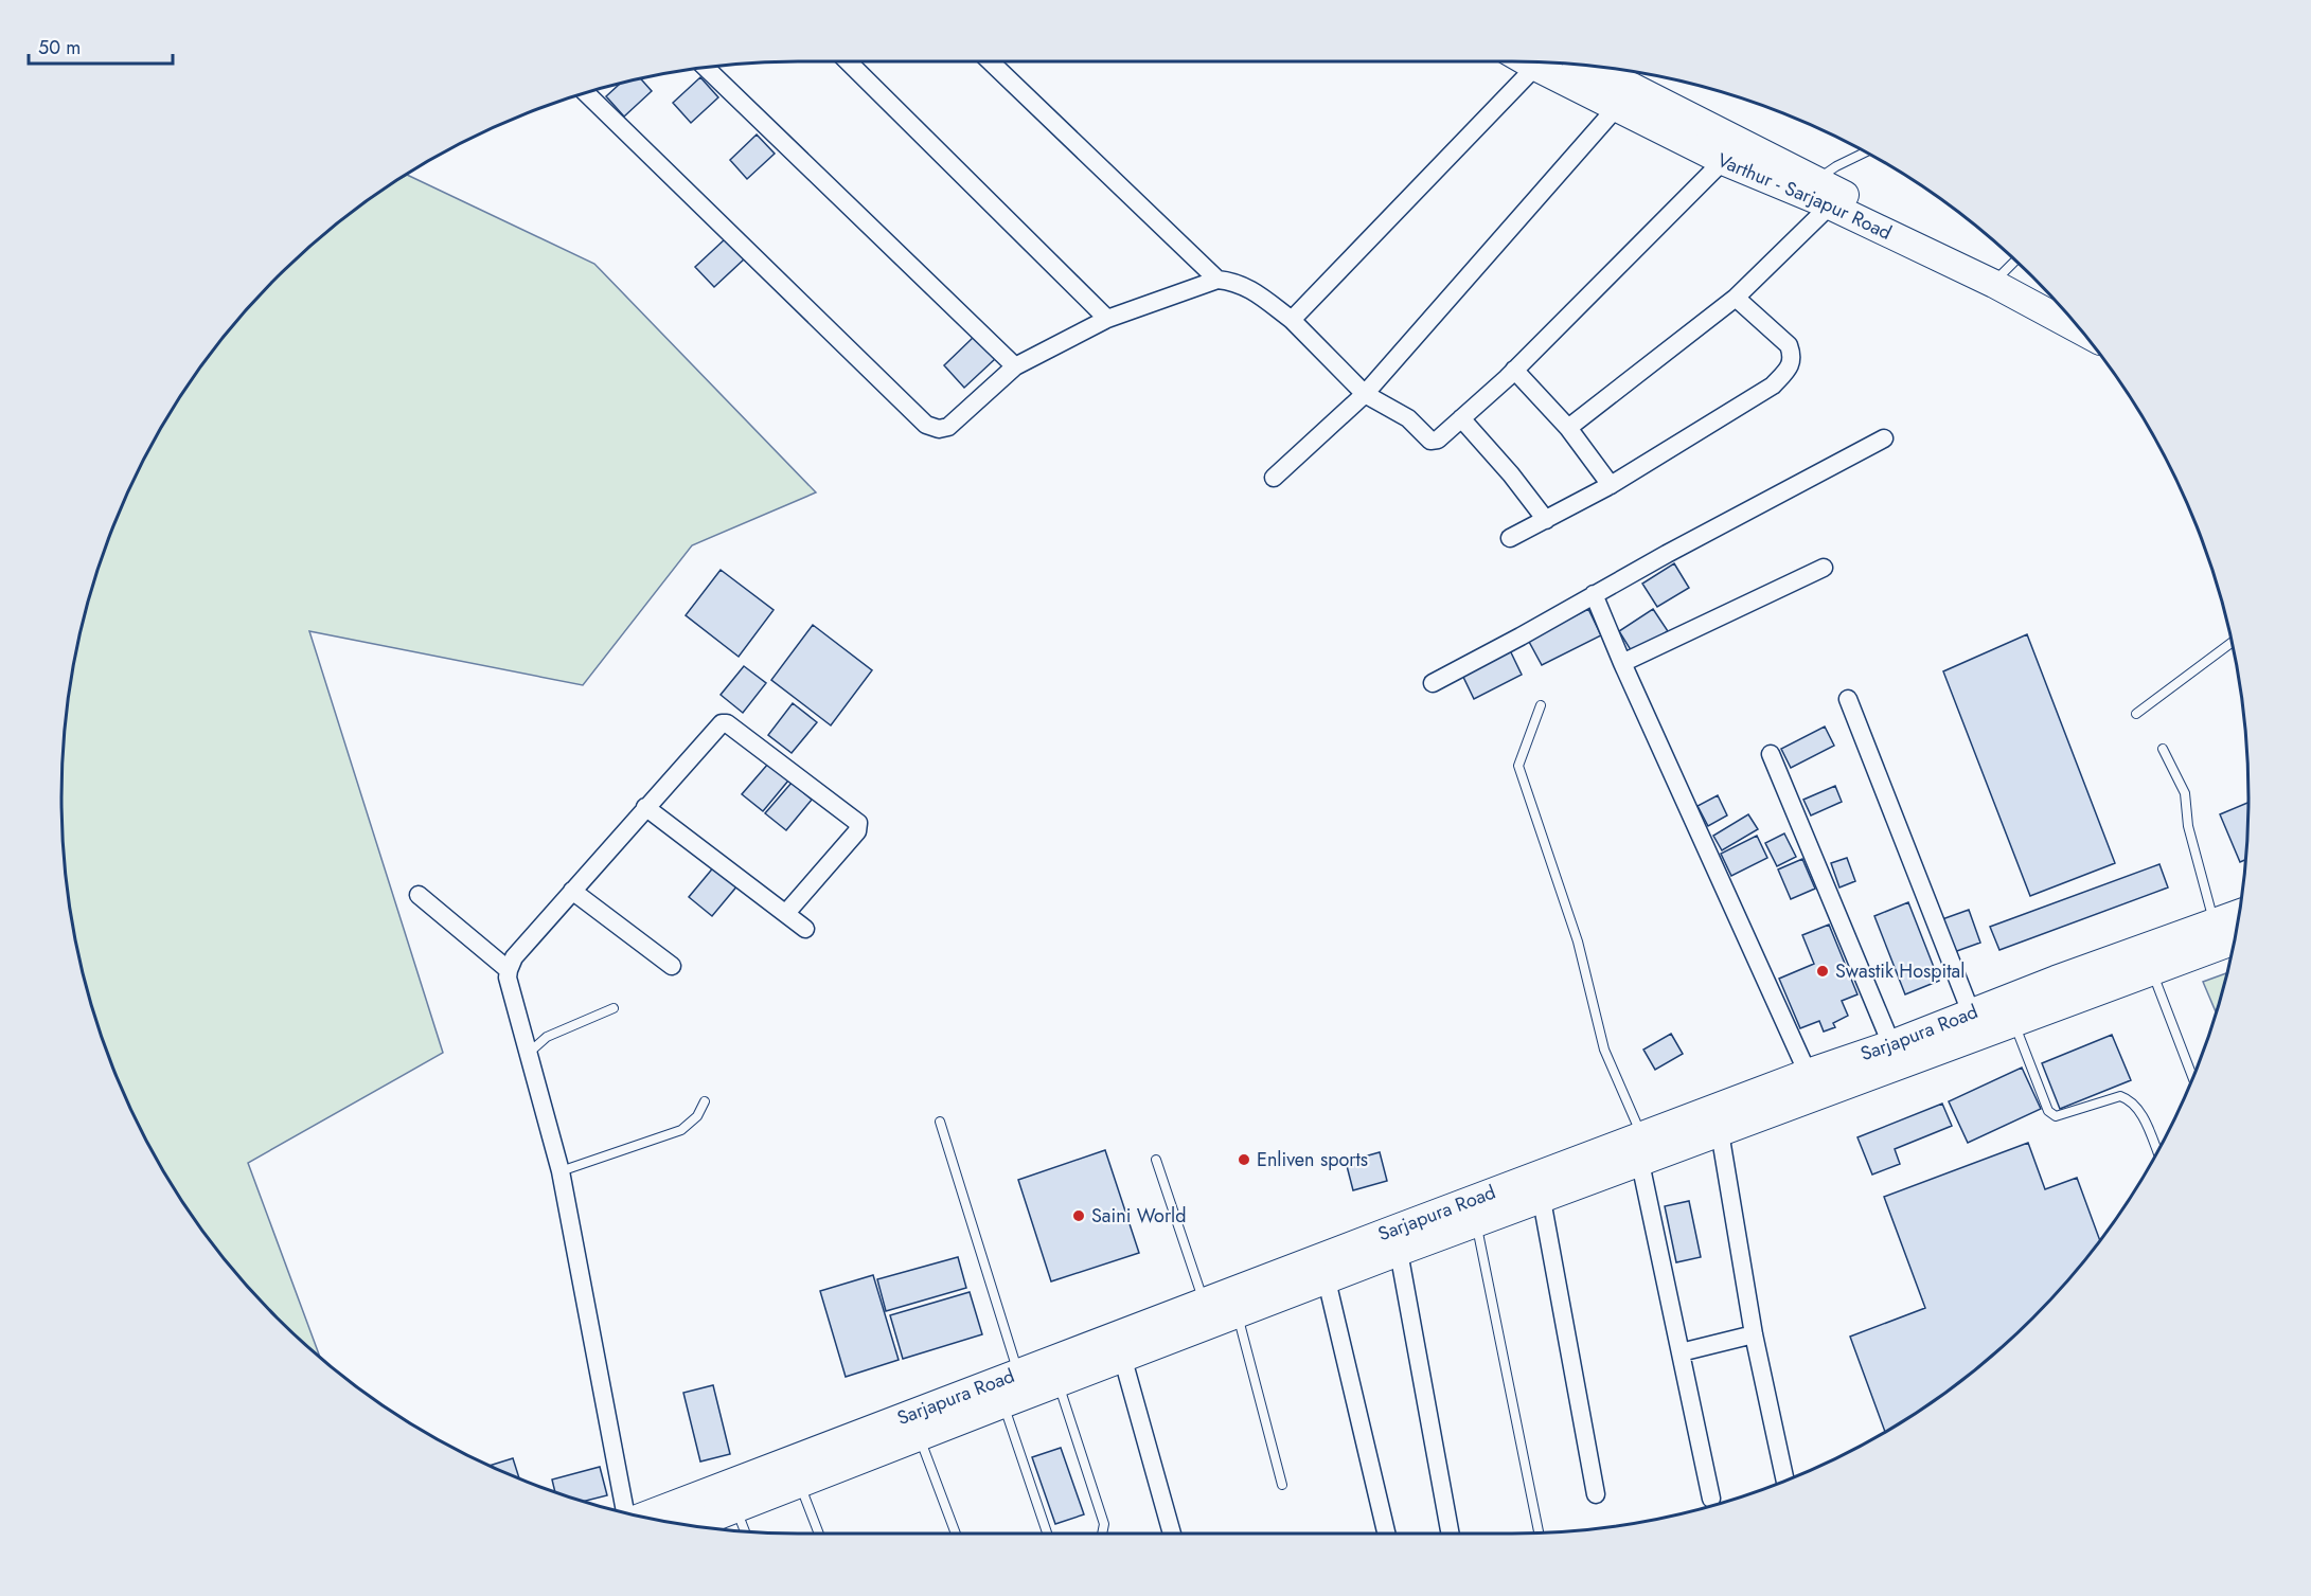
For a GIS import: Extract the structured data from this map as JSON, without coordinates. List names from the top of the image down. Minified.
{"streets":{"main road":["Varthur - Sarjapur Road","Sarjapura Road"]},"places":["Swastik Hospital","Enliven sports","Saini World"],"scale_bar":"50 m"}
